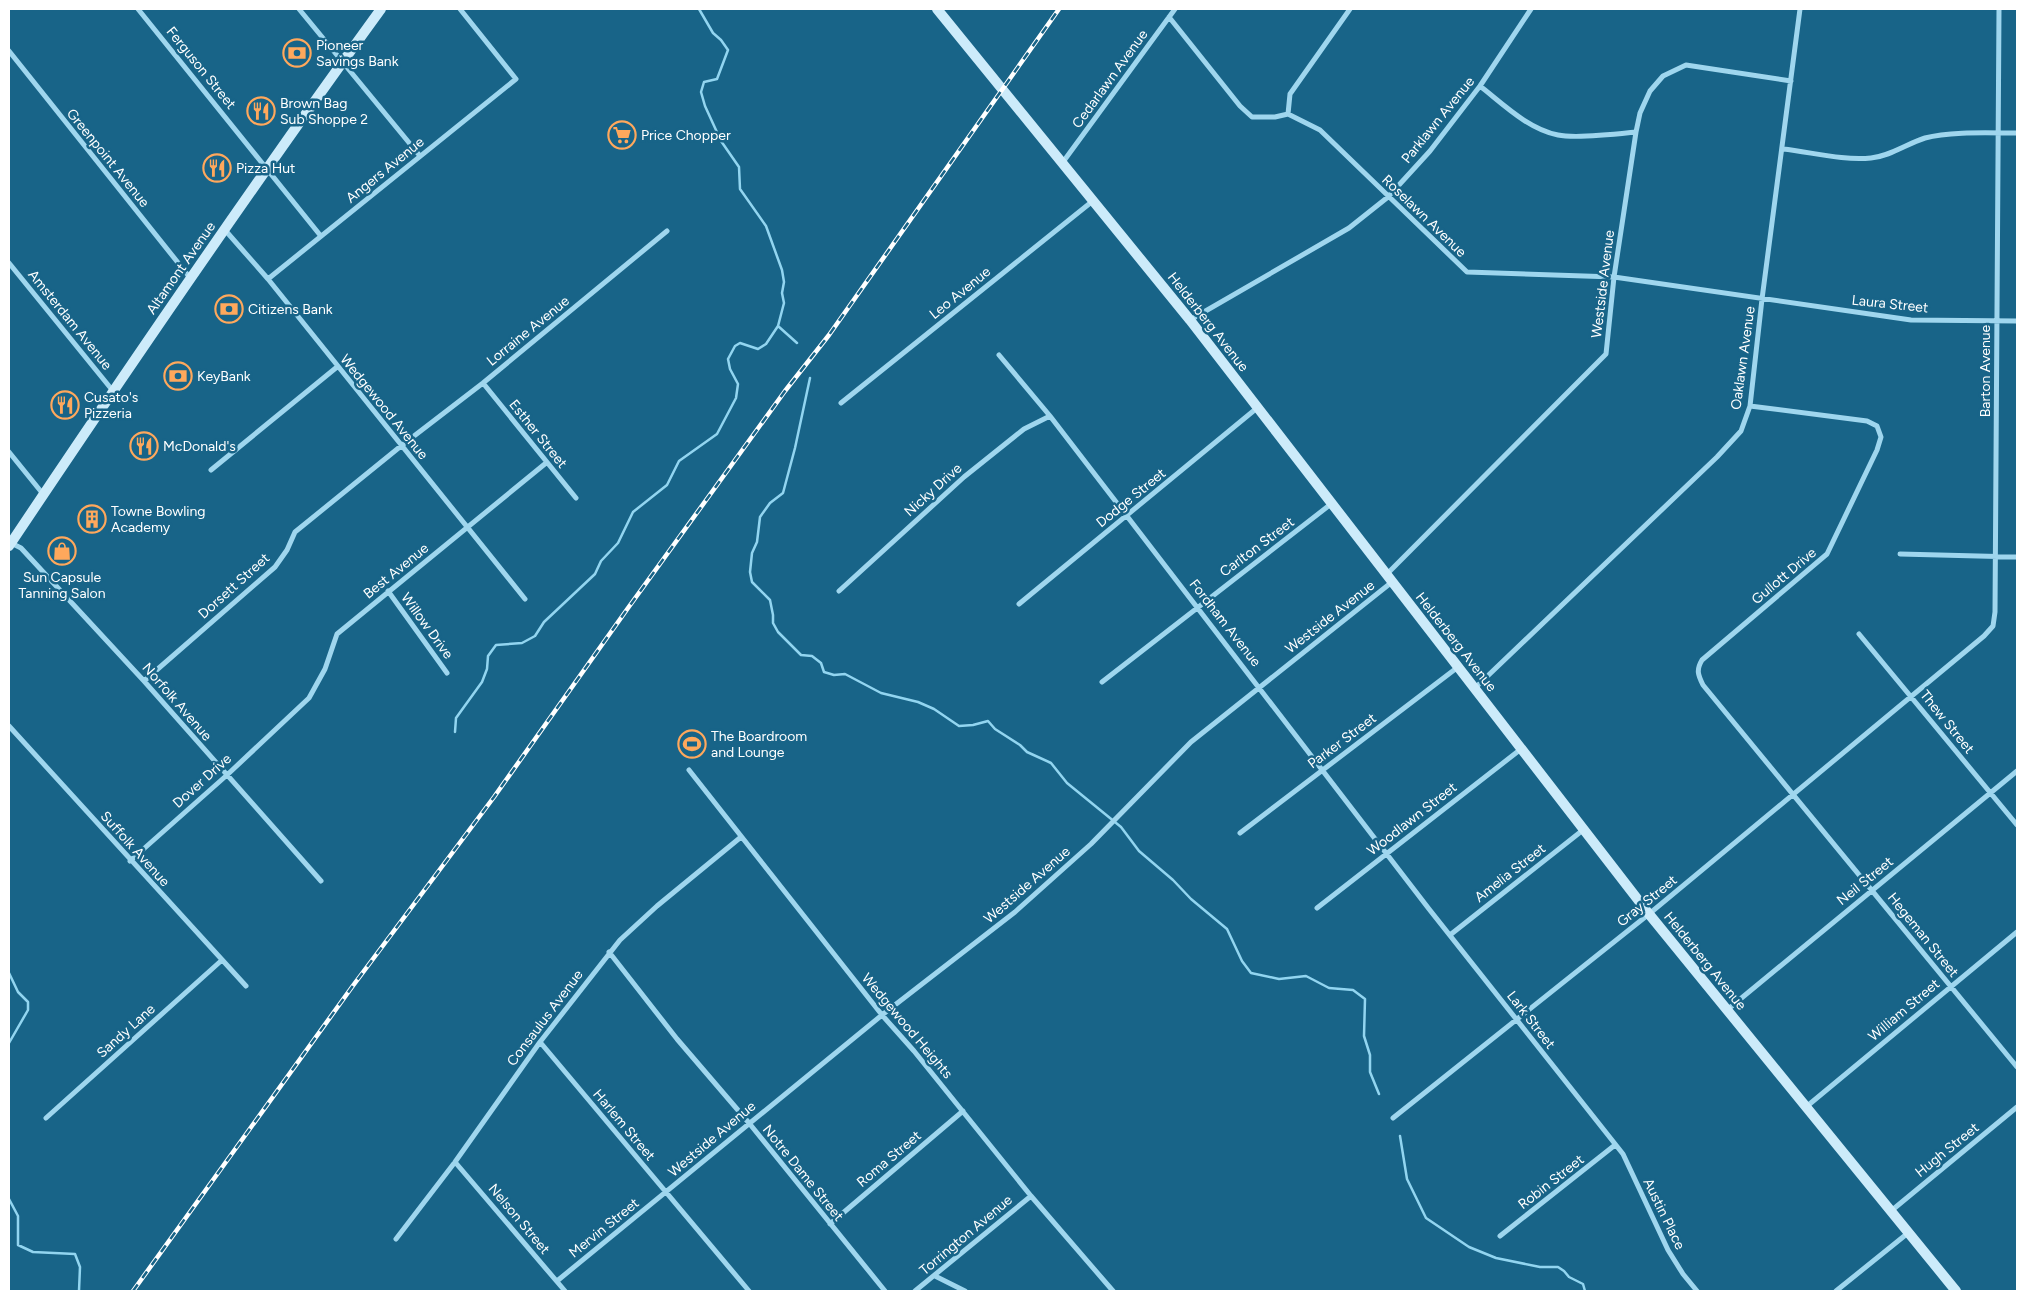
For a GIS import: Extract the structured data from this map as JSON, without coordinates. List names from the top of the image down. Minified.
{"streets":{"street":["Ferguson Street","Cedarlawn Avenue","Parklawn Avenue","Greenpoint Avenue","Angers Avenue","Roselawn Avenue","Altamont Avenue","Westside Avenue","Leo Avenue","Laura Street","Amsterdam Avenue","Helderberg Avenue","Lorraine Avenue","Oaklawn Avenue","Barton Avenue","Wedgewood Avenue","Esther Street","Nicky Drive","Dodge Street","Carlton Street","Best Avenue","Gullott Drive","Dorsett Street","Fordham Avenue","Willow Drive","Norfolk Avenue","Thew Street","Parker Street","Dover Drive","Woodlawn Street","Suffolk Avenue","Amelia Street","Neil Street","Gray Street","Hegeman Street","William Street","Consaulus Avenue","Lark Street","Wedgewood Heights","Sandy Lane","Harlem Street","Hugh Street","Roma Street","Notre Dame Street","Robin Street","Austin Place","Nelson Street","Mervin Street","Torrington Avenue"]},"crossings":[["Ferguson Street","Angers Avenue"],["Ferguson Street","Altamont Avenue"],["Cedarlawn Avenue","Helderberg Avenue"],["Parklawn Avenue","Roselawn Avenue"],["Parklawn Avenue","Helderberg Avenue"],["Greenpoint Avenue","Altamont Avenue"],["Angers Avenue","Wedgewood Avenue"],["Roselawn Avenue","Westside Avenue"],["Roselawn Avenue","Laura Street"],["Roselawn Avenue","Oaklawn Avenue"],["Altamont Avenue","Amsterdam Avenue"],["Altamont Avenue","Wedgewood Avenue"],["Altamont Avenue","Norfolk Avenue"],["Westside Avenue","Helderberg Avenue"],["Westside Avenue","Oaklawn Avenue"],["Westside Avenue","Fordham Avenue"],["Westside Avenue","Wedgewood Heights"],["Westside Avenue","Harlem Street"],["Westside Avenue","Notre Dame Street"],["Westside Avenue","Mervin Street"],["Leo Avenue","Helderberg Avenue"],["Laura Street","Oaklawn Avenue"],["Laura Street","Barton Avenue"],["Helderberg Avenue","Oaklawn Avenue"],["Helderberg Avenue","Dodge Street"],["Helderberg Avenue","Carlton Street"],["Helderberg Avenue","Parker Street"],["Helderberg Avenue","Woodlawn Street"],["Helderberg Avenue","Amelia Street"],["Helderberg Avenue","Neil Street"],["Helderberg Avenue","Gray Street"],["Helderberg Avenue","William Street"],["Helderberg Avenue","Hugh Street"],["Lorraine Avenue","Wedgewood Avenue"],["Lorraine Avenue","Esther Street"],["Lorraine Avenue","Dorsett Street"],["Oaklawn Avenue","Gullott Drive"],["Barton Avenue","Thew Street"],["Barton Avenue","Gray Street"],["Wedgewood Avenue","Best Avenue"],["Wedgewood Avenue","Dorsett Street"],["Esther Street","Best Avenue"],["Nicky Drive","Fordham Avenue"],["Dodge Street","Fordham Avenue"],["Carlton Street","Fordham Avenue"],["Best Avenue","Willow Drive"],["Best Avenue","Dover Drive"],["Gullott Drive","Gray Street"],["Gullott Drive","Hegeman Street"],["Dorsett Street","Norfolk Avenue"],["Fordham Avenue","Parker Street"],["Fordham Avenue","Woodlawn Street"],["Fordham Avenue","Lark Street"],["Norfolk Avenue","Dover Drive"],["Thew Street","Neil Street"],["Thew Street","Gray Street"],["Dover Drive","Suffolk Avenue"],["Suffolk Avenue","Sandy Lane"],["Amelia Street","Lark Street"],["Neil Street","Hegeman Street"],["Gray Street","Hegeman Street"],["Gray Street","Lark Street"],["Hegeman Street","William Street"],["Consaulus Avenue","Wedgewood Heights"],["Consaulus Avenue","Harlem Street"],["Consaulus Avenue","Notre Dame Street"],["Consaulus Avenue","Nelson Street"],["Lark Street","Robin Street"],["Lark Street","Austin Place"],["Wedgewood Heights","Roma Street"],["Wedgewood Heights","Torrington Avenue"],["Harlem Street","Mervin Street"],["Roma Street","Notre Dame Street"],["Robin Street","Austin Place"],["Nelson Street","Mervin Street"]],"places":{"bank":["Pioneer Savings Bank","Citizens Bank","KeyBank"],"restaurant":["Brown Bag Sub Shoppe 2","Pizza Hut","Cusato's Pizzeria","McDonald's"],"supermarket":["Price Chopper"],"building":["Towne Bowling Academy"],"shop":["Sun Capsule Tanning Salon"],"sports":["The Boardroom and Lounge"]}}
